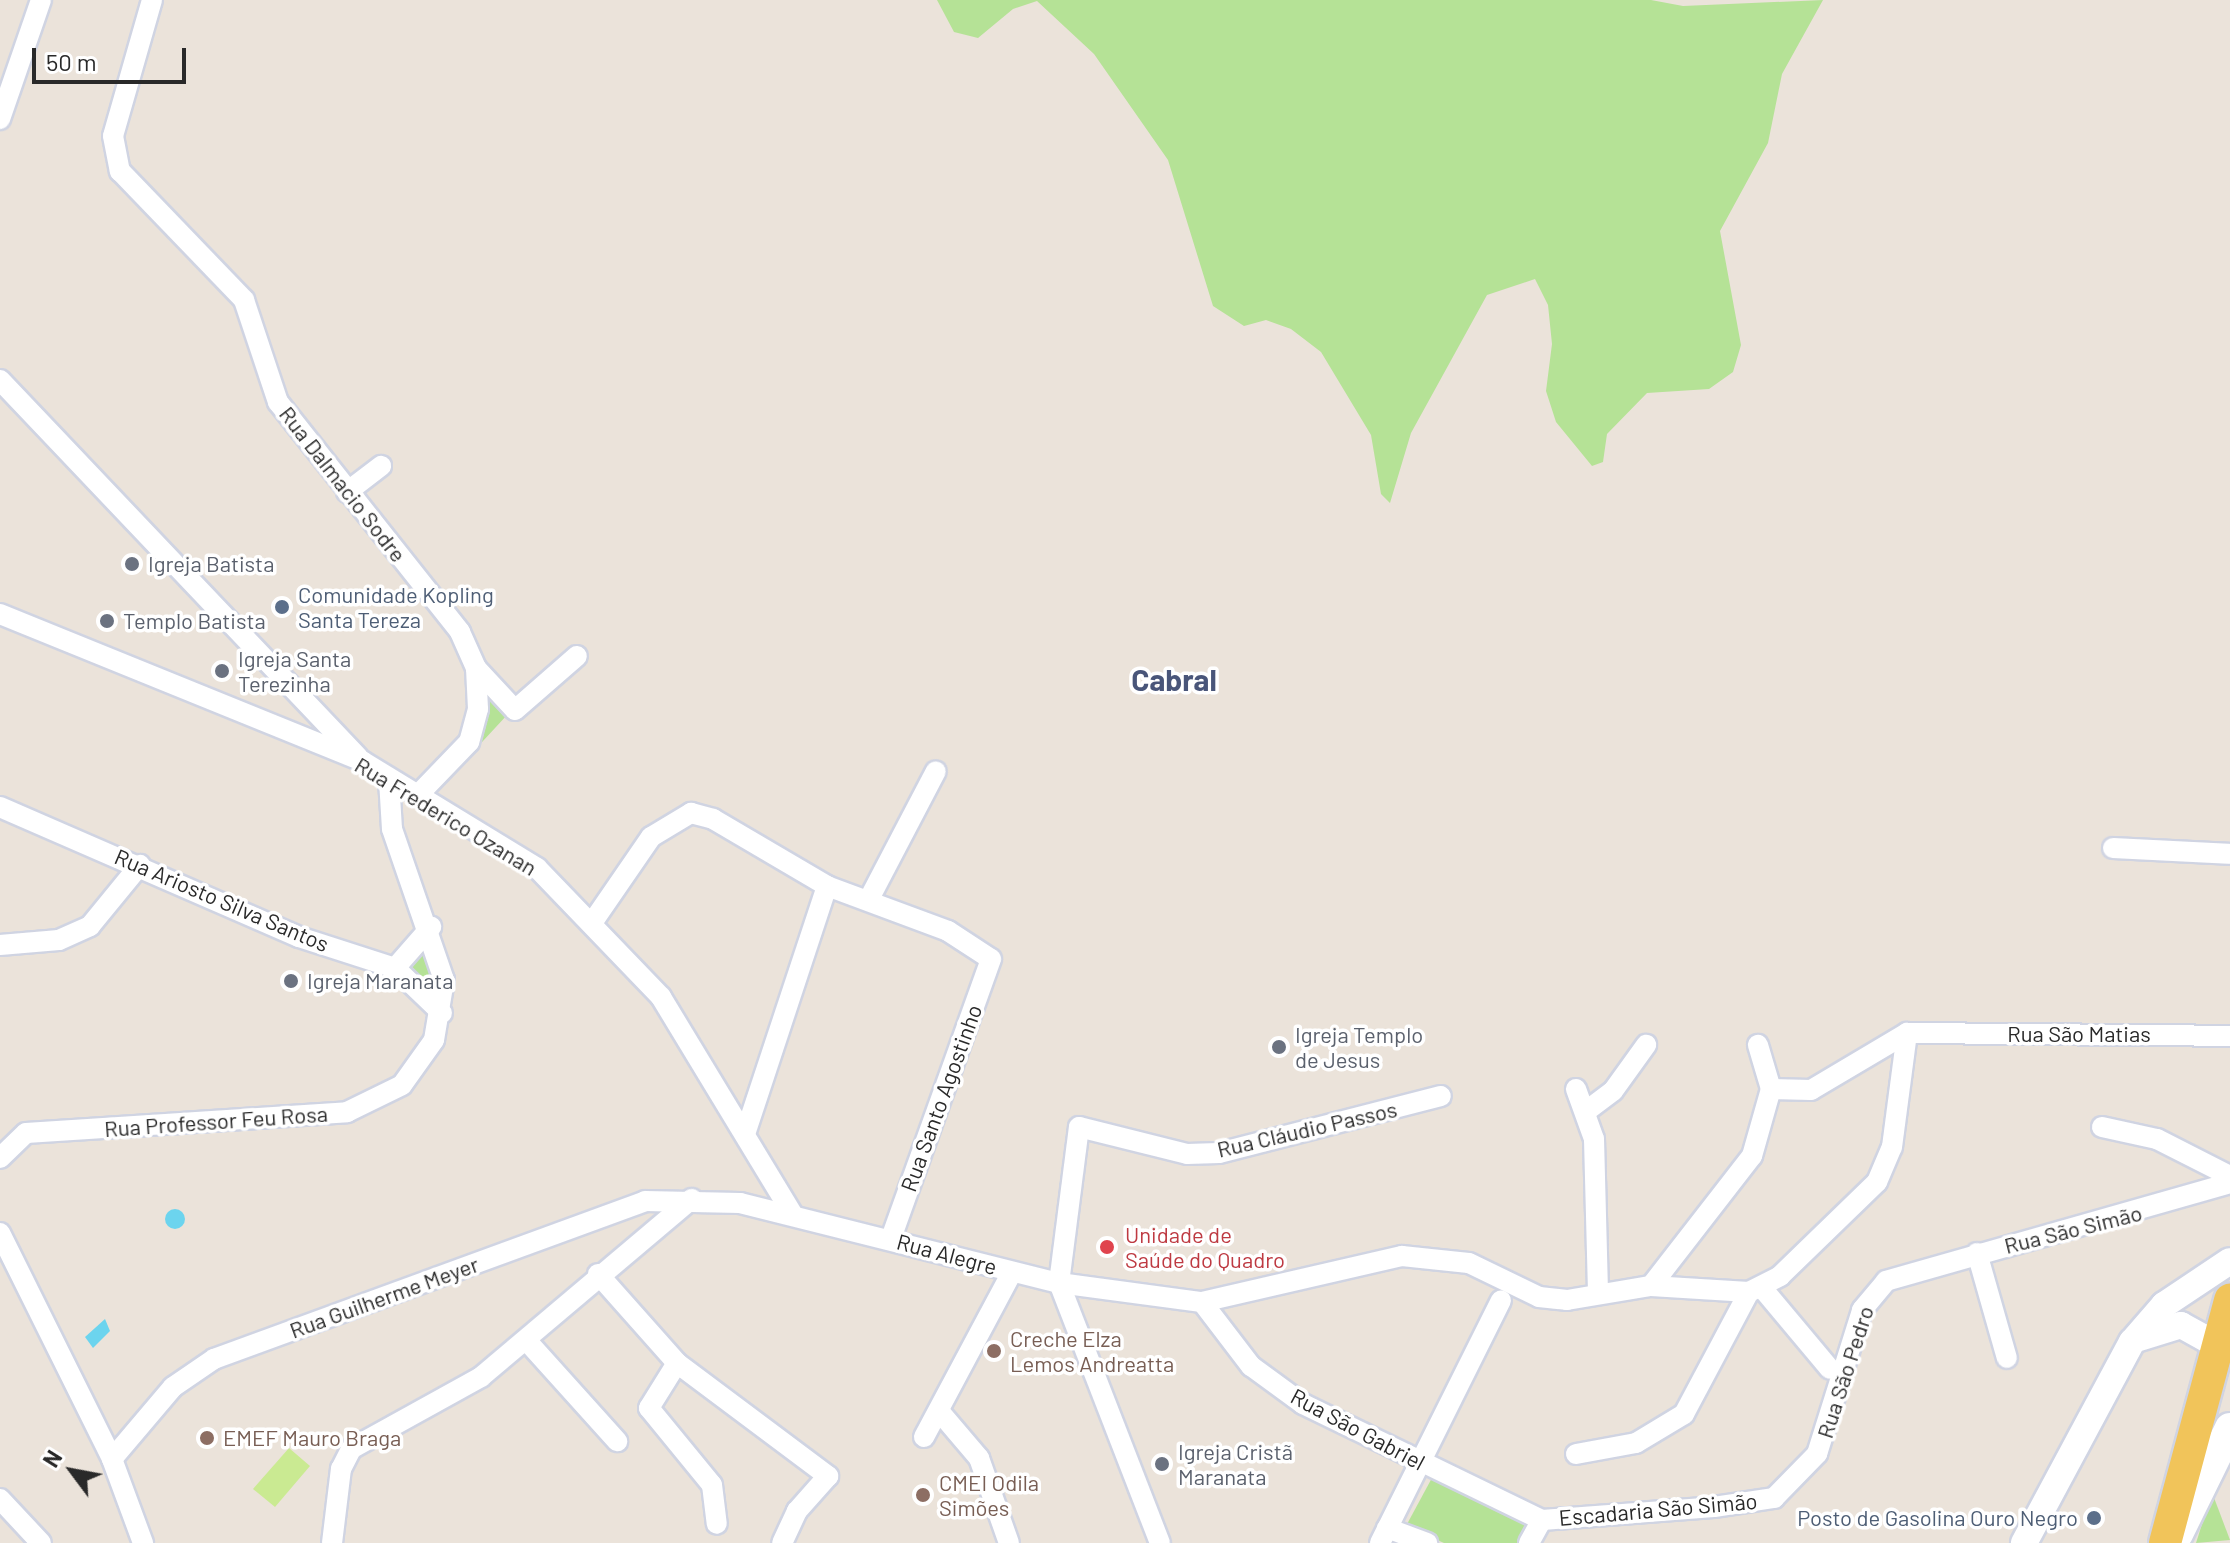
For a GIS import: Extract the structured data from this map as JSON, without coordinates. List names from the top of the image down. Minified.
{"streets":{"street":["Rua Dalmacio Sodre","Rua Frederico Ozanan","Rua Ariosto Silva Santos","Rua São Matias","Rua Santo Agostinho","Rua Professor Feu Rosa","Rua Cláudio Passos","Rua São Simão","Rua Alegre","Rua Guilherme Meyer","Rua São Pedro","Rua São Gabriel","Escadaria São Simão"]},"crossings":[["Rua Dalmacio Sodre","Rua Frederico Ozanan"],["Rua Frederico Ozanan","Rua Professor Feu Rosa"],["Rua Frederico Ozanan","Rua Alegre"],["Rua Frederico Ozanan","Rua Guilherme Meyer"],["Rua Santo Agostinho","Rua Alegre"],["Rua Cláudio Passos","Rua Alegre"],["Rua São Simão","Rua São Pedro"],["Rua Alegre","Rua Guilherme Meyer"],["Rua Alegre","Rua São Gabriel"],["Rua São Pedro","Escadaria São Simão"],["Rua São Gabriel","Escadaria São Simão"]],"districts":["Cabral"],"places":["Igreja Batista","Comunidade Kopling Santa Tereza","Templo Batista","Igreja Santa Terezinha","Igreja Maranata","Igreja Templo de Jesus","Unidade de Saúde do Quadro","Creche Elza Lemos Andreatta","EMEF Mauro Braga","Igreja Cristã Maranata","CMEI Odila Simões","Posto de Gasolina Ouro Negro"],"scale_bar":"50 m","north":"top left"}
